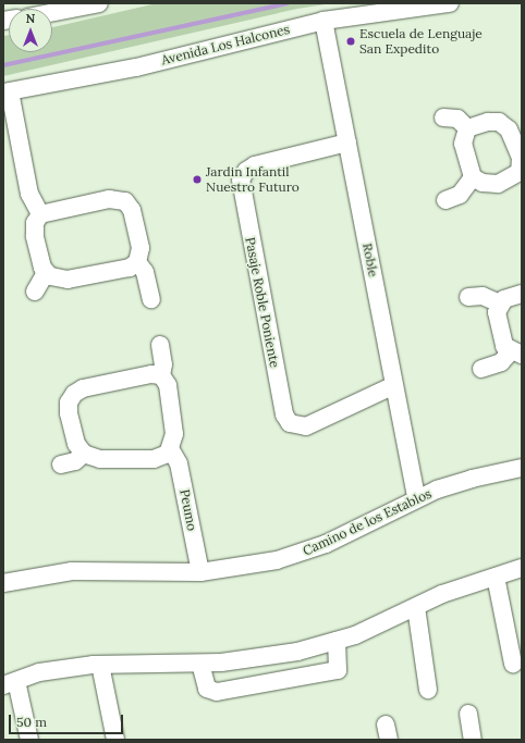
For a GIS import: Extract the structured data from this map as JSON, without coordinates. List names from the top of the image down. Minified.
{"streets":{"street":["Avenida Los Halcones","Roble","Pasaje Roble Poniente","Peumo","Camino de los Establos"]},"crossings":[["Avenida Los Halcones","Roble"],["Roble","Pasaje Roble Poniente"],["Roble","Camino de los Establos"],["Peumo","Camino de los Establos"]],"places":["Escuela de Lenguaje San Expedito","Jardin Infantil Nuestro Futuro"],"scale_bar":"50 m","north":"top"}
